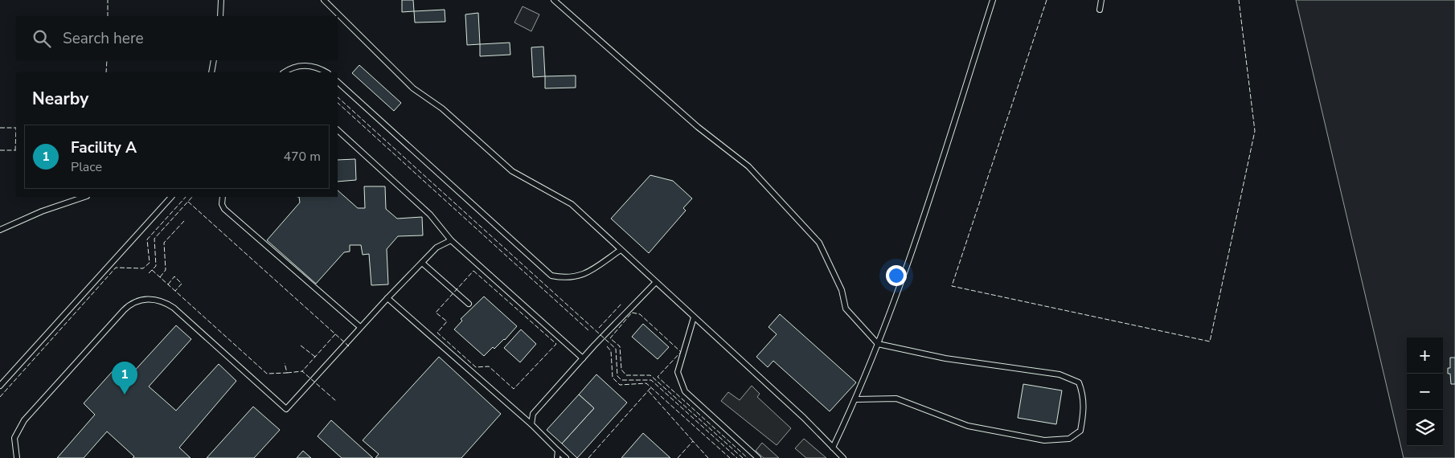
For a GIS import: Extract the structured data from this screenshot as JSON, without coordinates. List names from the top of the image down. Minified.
{"page":{"search":"Search here","heading":"Nearby","list":[{"mark":"1","name":"Facility A","note":"Place","value":"470 m"}],"map_buttons":["+","−"],"pins":"1"}}
